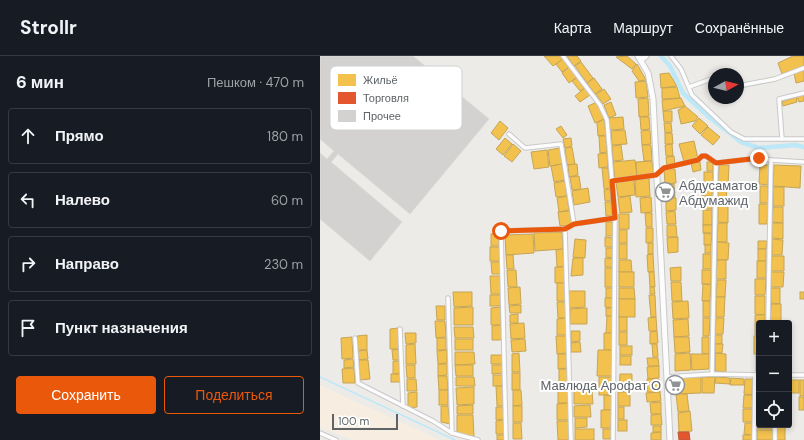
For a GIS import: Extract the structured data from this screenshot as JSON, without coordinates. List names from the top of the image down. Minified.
{"places":{"supermarket":["Абдусаматов Абдумажид","Мавлюда Арофат О"]},"legend":["Жильё","Торговля","Прочее"],"scale_bar":"100 m","north":"right","page":{"header":"Strollr","nav":["Карта","Маршрут","Сохранённые"],"heading":["6 мин","Пешком · 470 m"],"list":[["Прямо","180 m"],["Налево","60 m"],["Направо","230 m"],"Пункт назначения"],"map_buttons":["+","−"],"buttons":["Сохранить","Поделиться"],"scale":"100 m"}}
